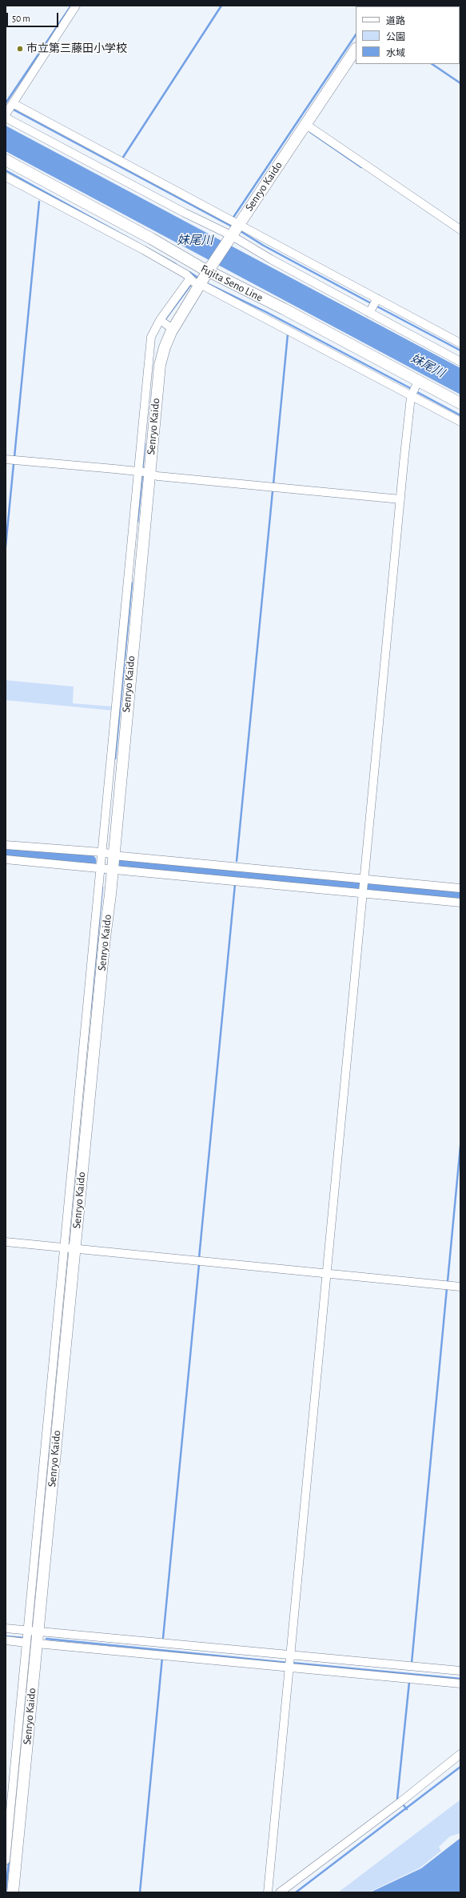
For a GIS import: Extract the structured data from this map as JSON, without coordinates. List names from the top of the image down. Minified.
{"streets":{"street":["Senryo Kaido","Fujita Seno Line"]},"crossings":[["Senryo Kaido","Fujita Seno Line"]],"water":["妹尾川"],"places":["市立第三藤田小学校"],"legend":["道路","公園","水域"],"scale_bar":"50 m"}
